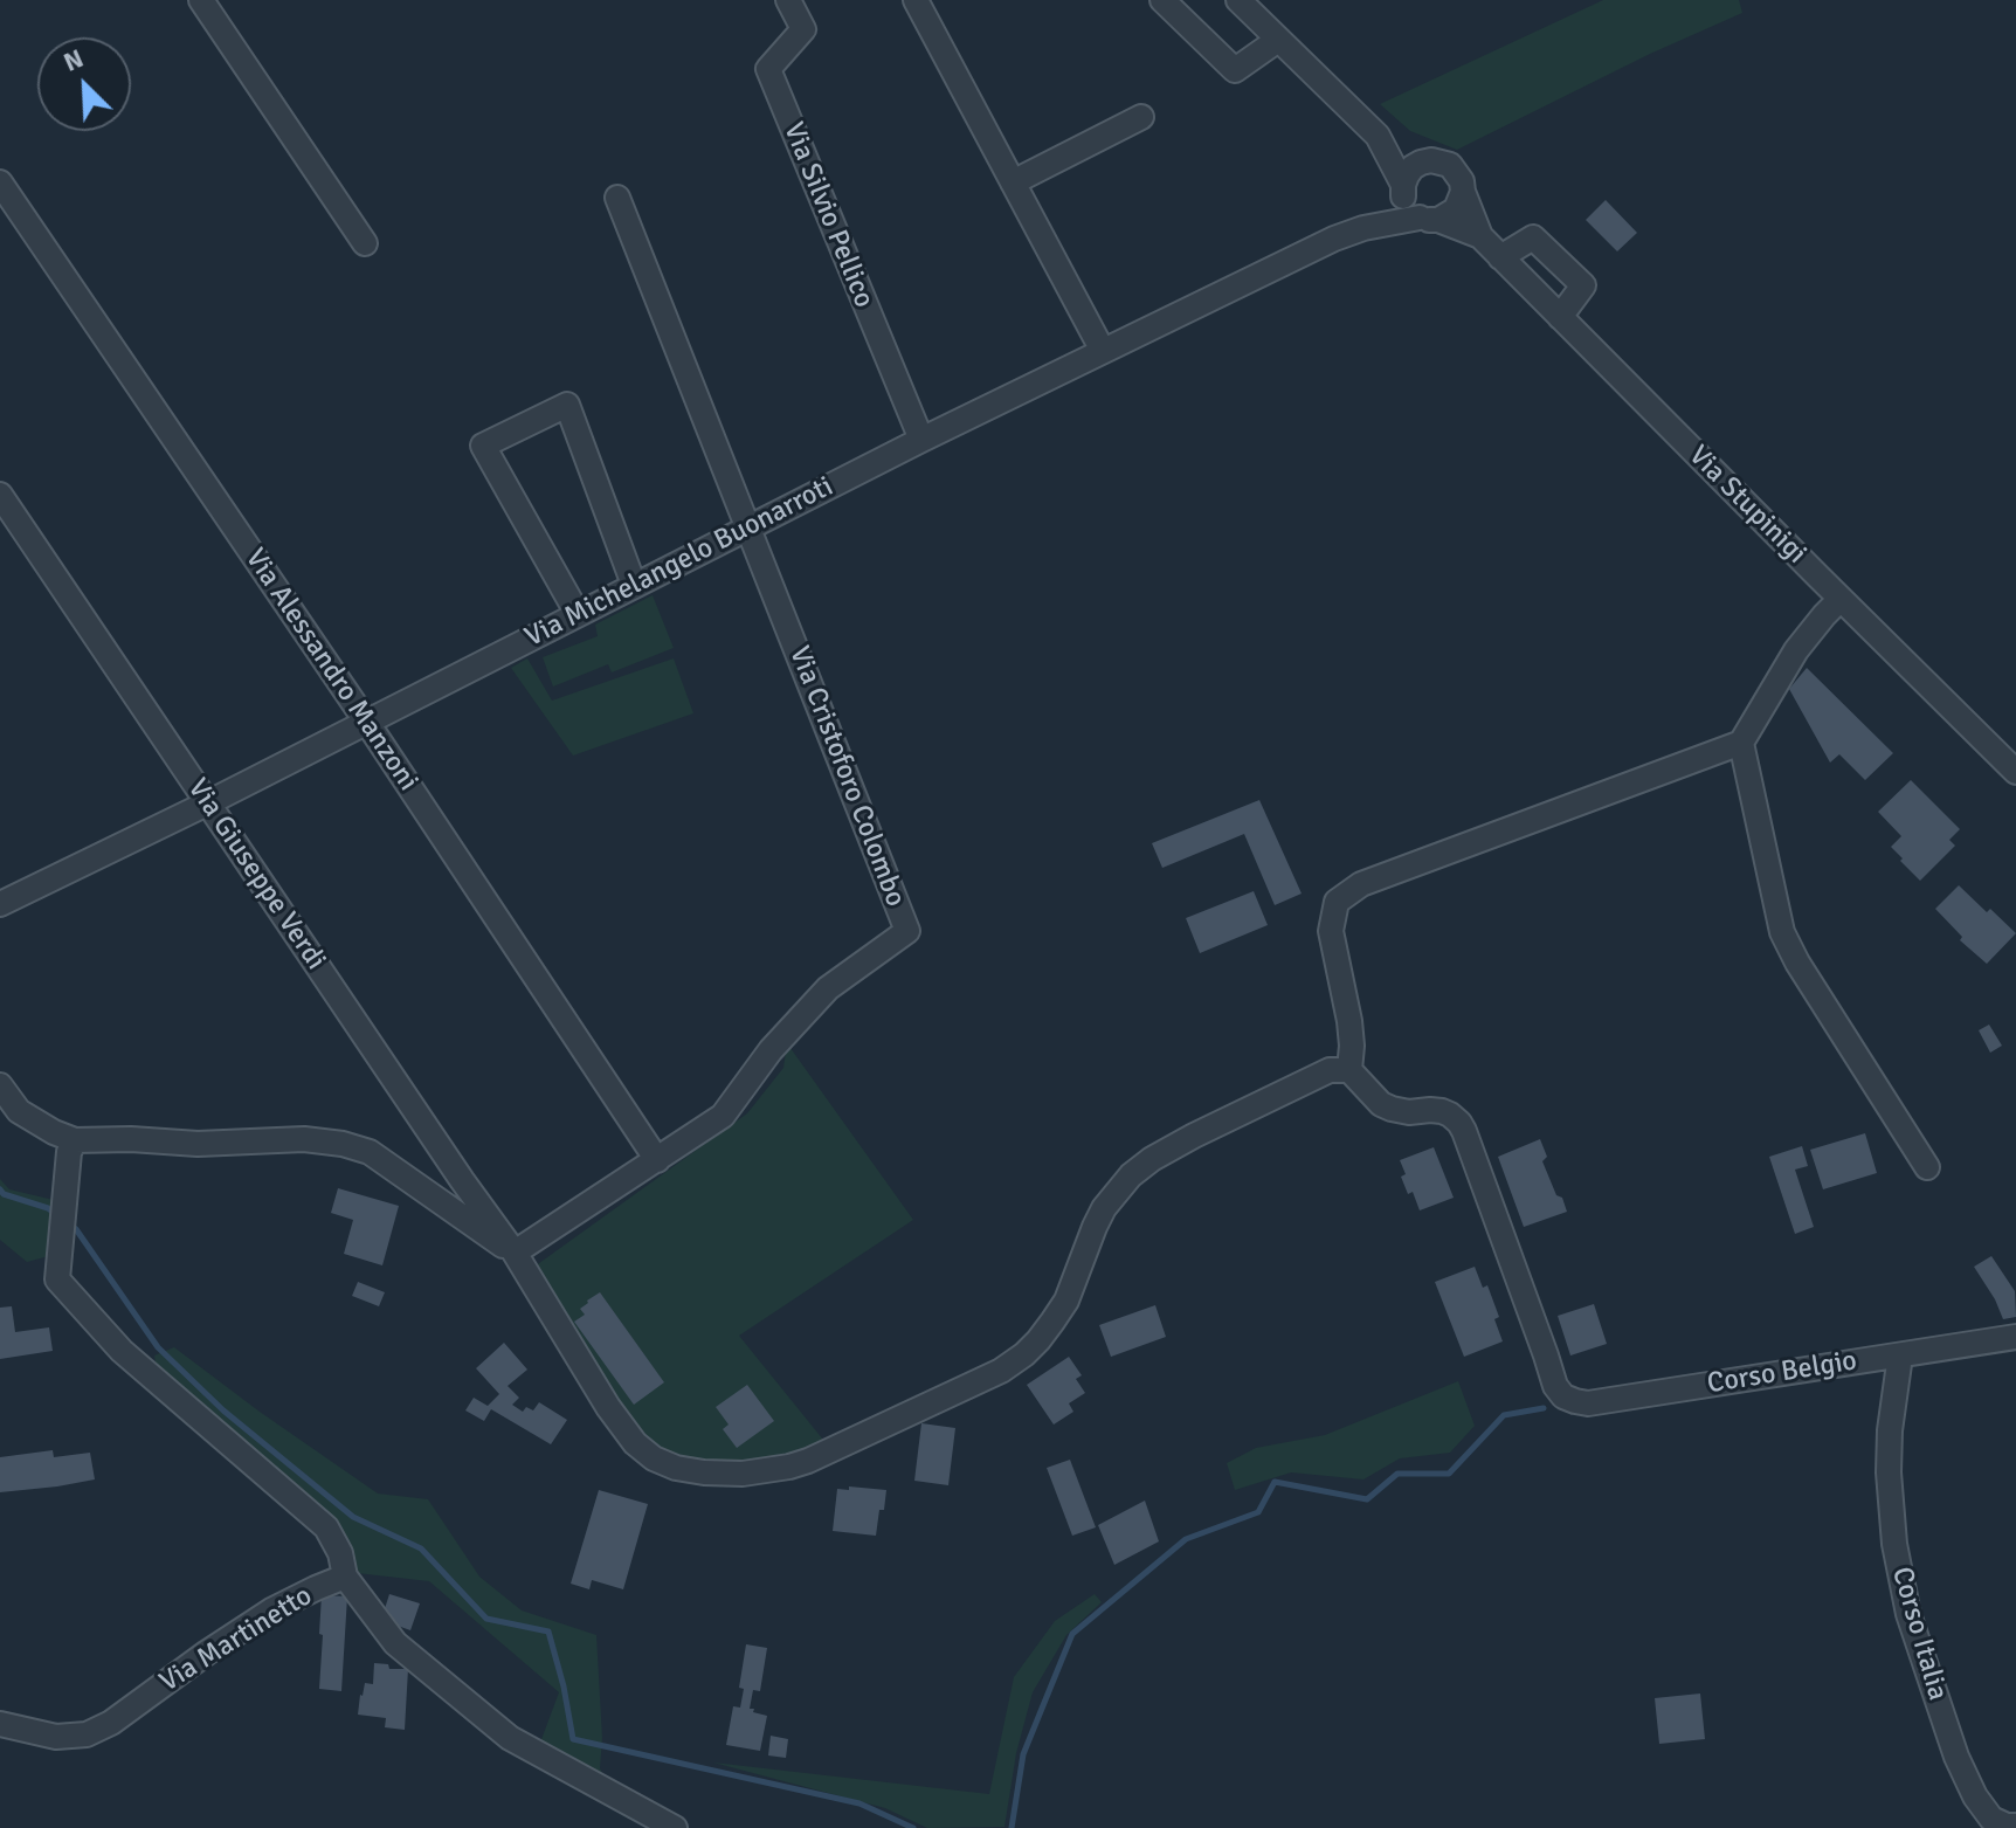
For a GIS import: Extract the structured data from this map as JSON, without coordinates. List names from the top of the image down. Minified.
{"streets":{"street":["Via Silvio Pellico","Via Stupinigi","Via Michelangelo Buonarroti","Via Alessandro Manzoni","Via Cristoforo Colombo","Via Giuseppe Verdi","Corso Belgio","Corso Italia","Via Martinetto"]},"crossings":[["Via Silvio Pellico","Via Michelangelo Buonarroti"],["Via Stupinigi","Via Michelangelo Buonarroti"],["Via Michelangelo Buonarroti","Via Alessandro Manzoni"],["Via Michelangelo Buonarroti","Via Cristoforo Colombo"],["Via Michelangelo Buonarroti","Via Giuseppe Verdi"],["Via Alessandro Manzoni","Via Cristoforo Colombo"],["Via Cristoforo Colombo","Via Giuseppe Verdi"],["Corso Belgio","Corso Italia"]],"north":"top left"}
